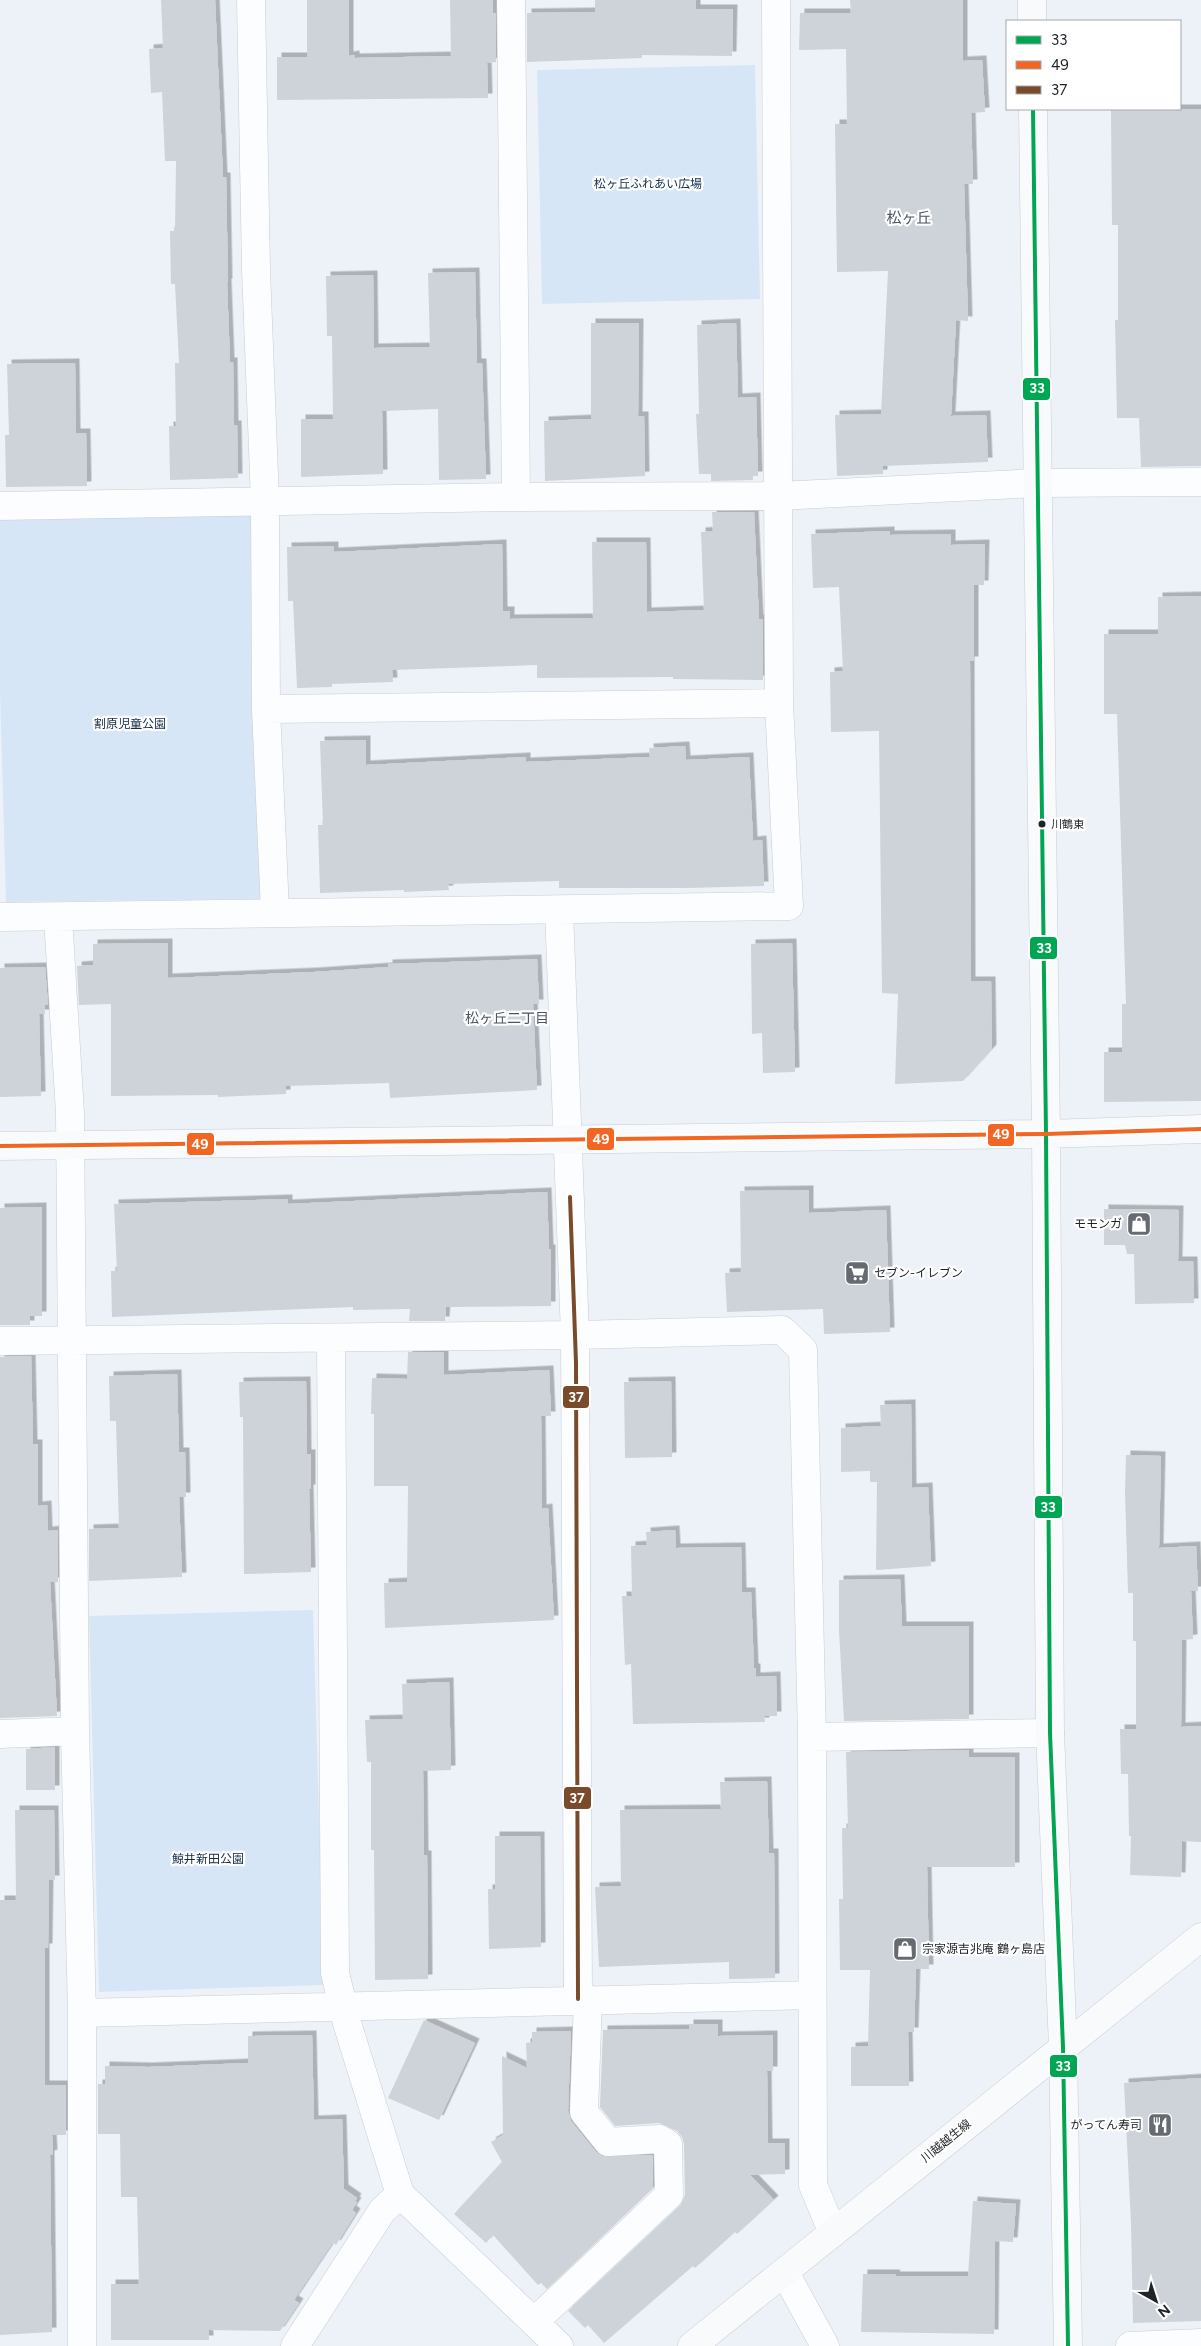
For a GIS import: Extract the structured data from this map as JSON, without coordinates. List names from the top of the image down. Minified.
{"streets":{"street":["川越越生線"]},"districts":["松ヶ丘","松ヶ丘二丁目"],"parks":["松ヶ丘ふれあい広場","割原児童公園","鯨井新田公園"],"places":{"other":["川鶴東"],"shop":["モモンガ","宗家源吉兆庵 鶴ヶ島店"],"supermarket":["セブン-イレブン"],"restaurant":["がってん寿司"]},"lines":["transit line 33","transit line 49","transit line 37"],"legend":["33","49","37"],"north":"bottom right"}
